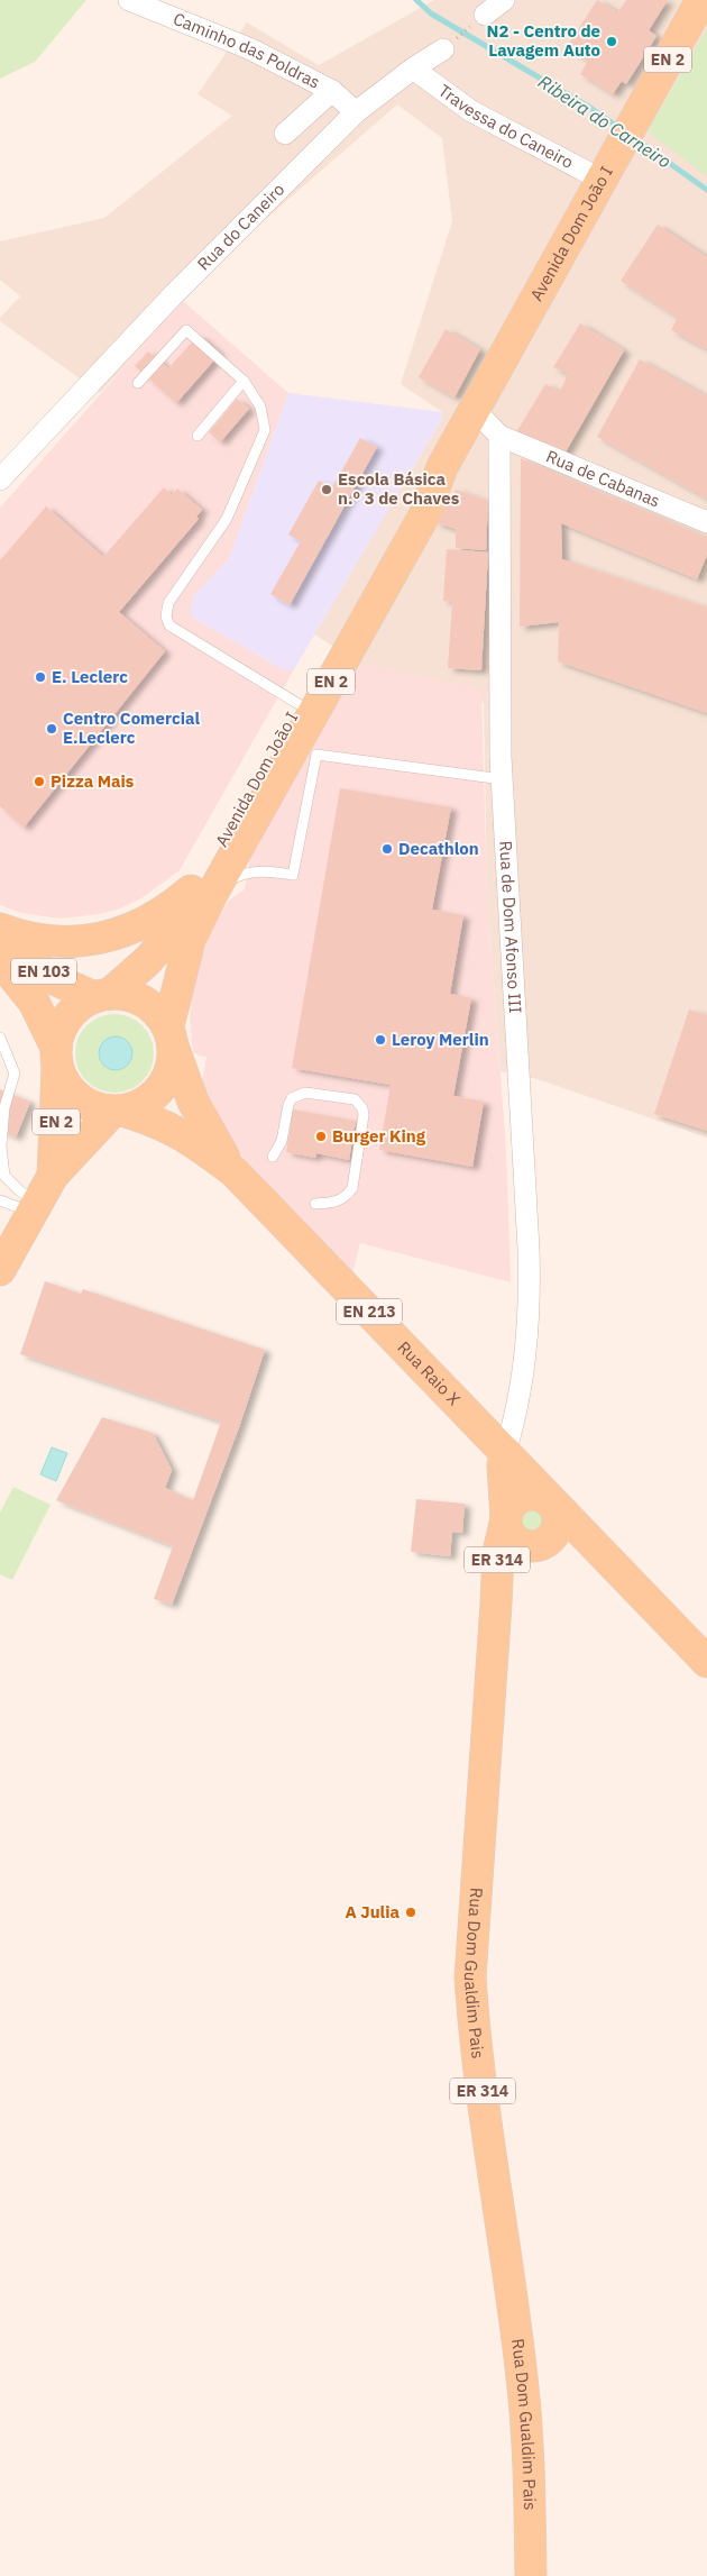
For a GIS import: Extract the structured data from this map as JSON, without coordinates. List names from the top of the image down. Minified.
{"streets":{"main road":["EN 2","Avenida Dom João I","EN 103","EN 213","Rua Raio X","ER 314","Rua Dom Gualdim Pais"],"street":["Caminho das Poldras","Travessa do Caneiro","Rua do Caneiro","Rua de Cabanas","Rua de Dom Afonso III"]},"crossings":[["Caminho das Poldras","Rua do Caneiro"],["EN 2","Avenida Dom João I"],["EN 2","EN 103"],["EN 2","Rua Raio X"],["Travessa do Caneiro","Rua do Caneiro"],["Travessa do Caneiro","Avenida Dom João I"],["Avenida Dom João I","EN 103"],["Avenida Dom João I","Rua Raio X"],["Rua de Cabanas","Rua de Dom Afonso III"],["Rua de Dom Afonso III","EN 213"],["Rua de Dom Afonso III","Rua Raio X"],["EN 103","Rua Raio X"],["EN 213","Rua Raio X"],["EN 213","Rua Dom Gualdim Pais"],["Rua Raio X","Rua Dom Gualdim Pais"]],"water":["Ribeira do Carneiro"],"places":["N2 - Centro de Lavagem Auto","Escola Básica n.º 3 de Chaves","E. Leclerc","Centro Comercial E.Leclerc","Pizza Mais","Decathlon","Leroy Merlin","Burger King","A Julia"]}
